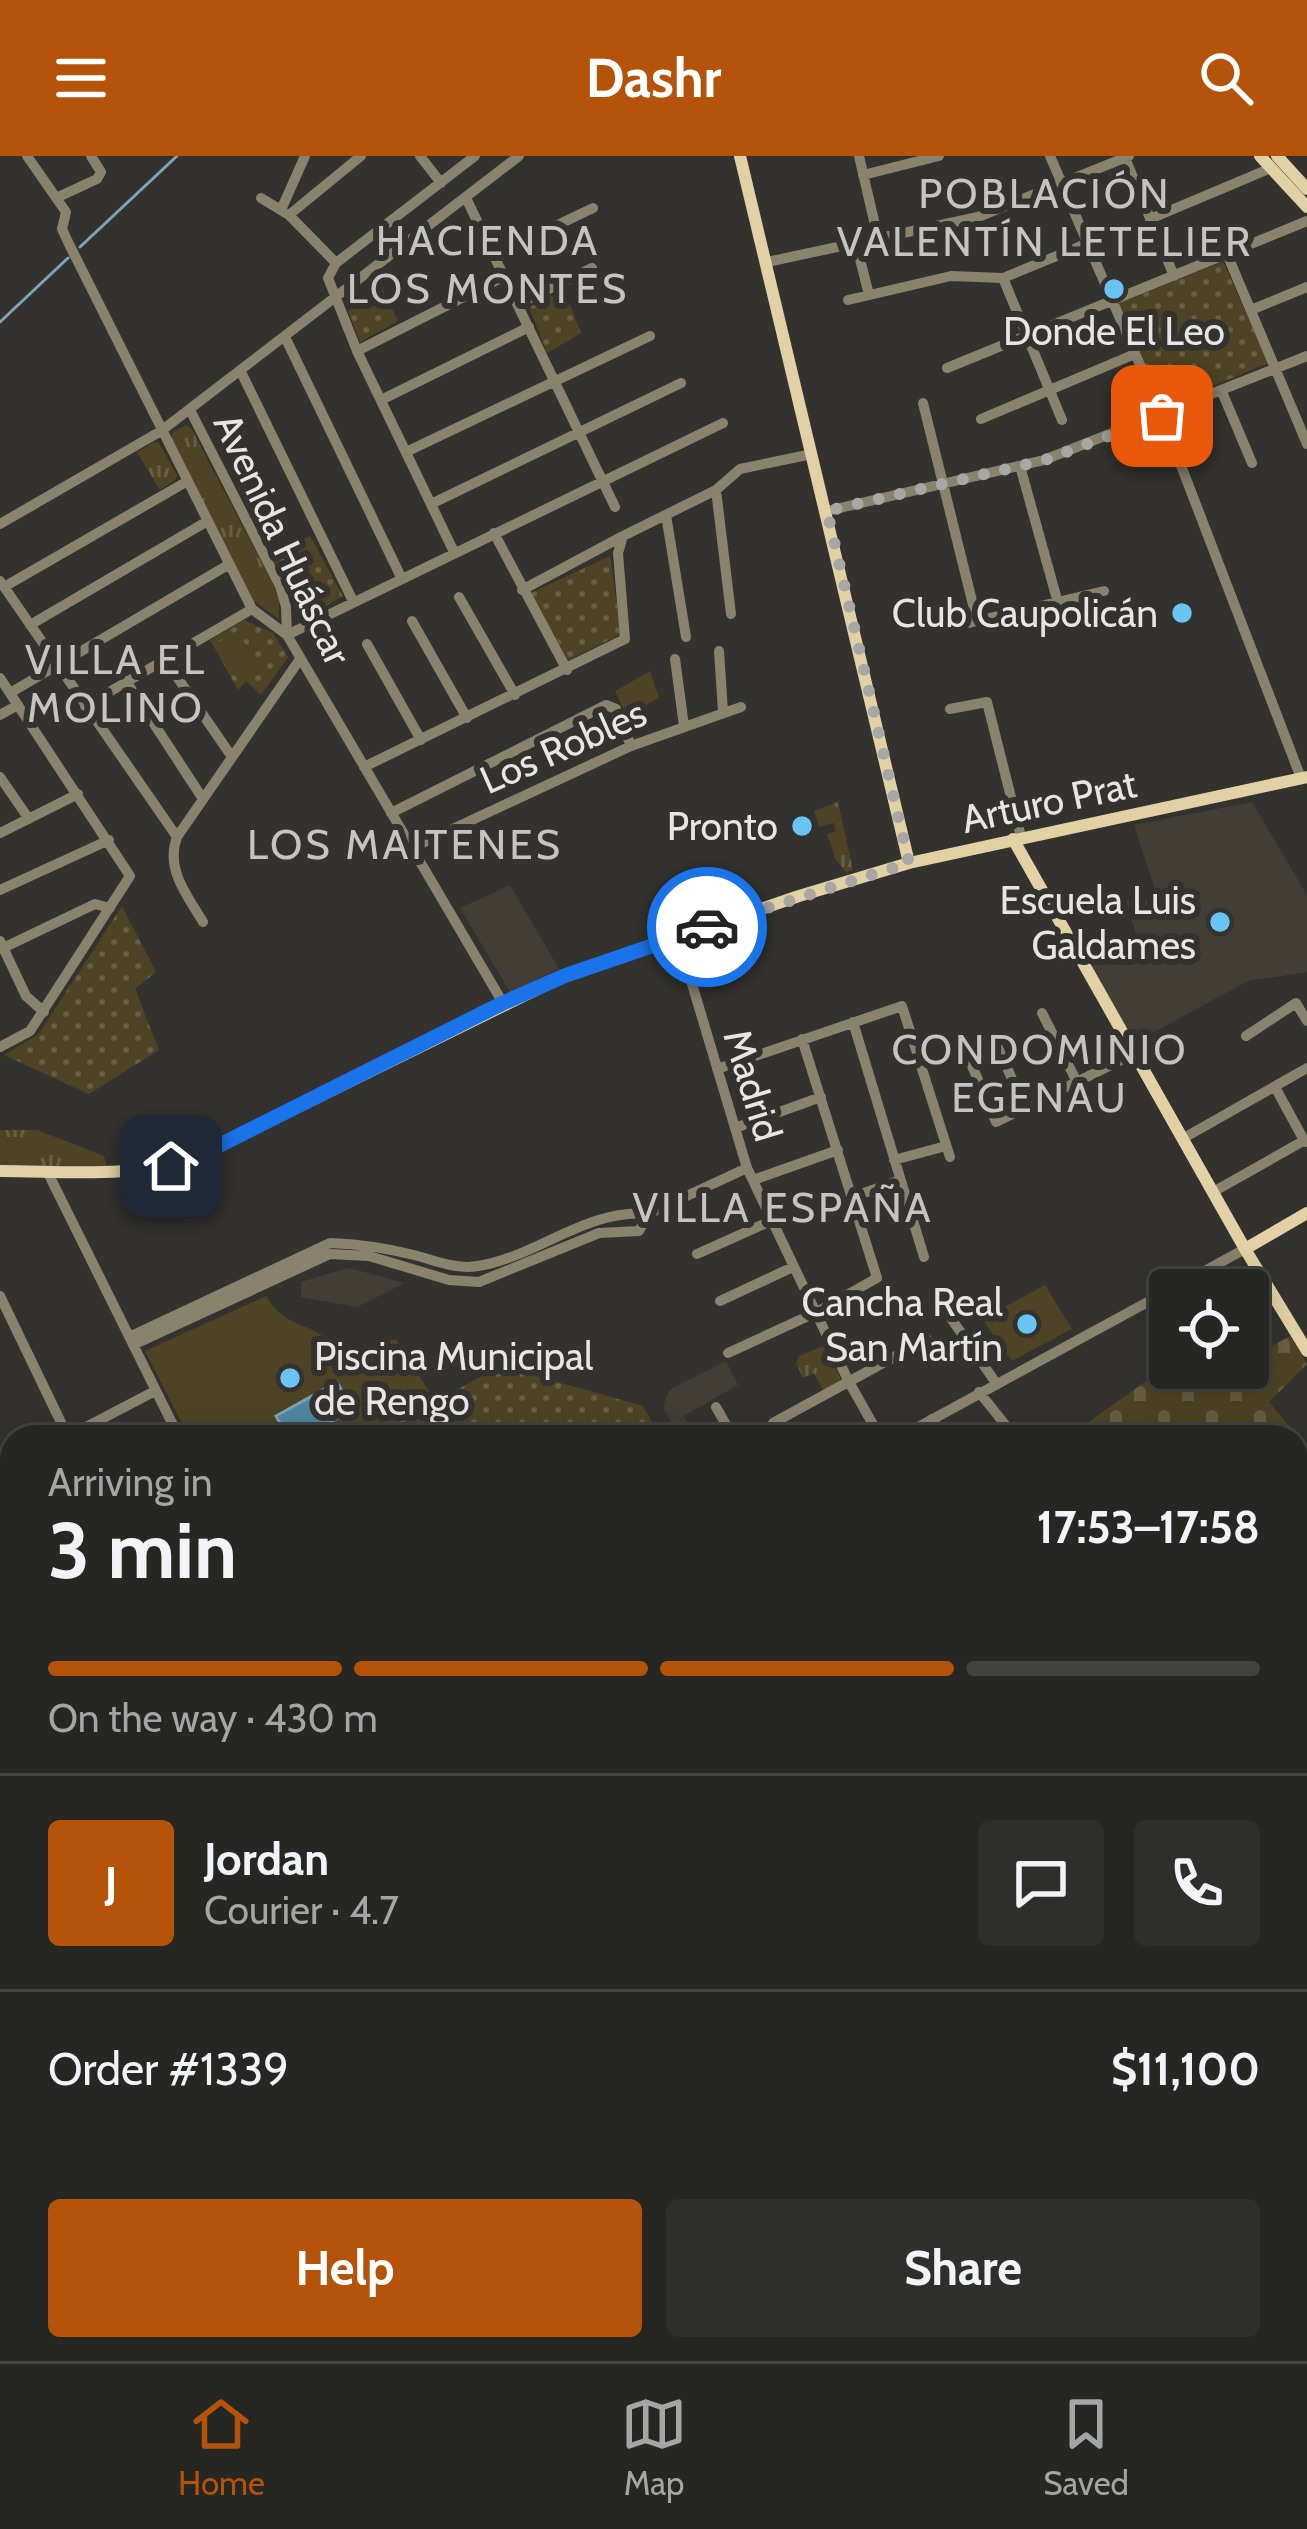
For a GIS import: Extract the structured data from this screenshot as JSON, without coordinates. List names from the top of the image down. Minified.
{"streets":{"main road":["Arturo Prat"],"street":["Avenida Huáscar","Los Robles","Madrid"]},"crossings":[["Avenida Huáscar","Los Robles"],["Avenida Huáscar","Arturo Prat"],["Arturo Prat","Madrid"]],"districts":["POBLACIÓN VALENTÍN LETELIER","HACIENDA LOS MONTES","VILLA EL MOLINO","LOS MAITENES","CONDOMINIO EGENAU","VILLA ESPAÑA"],"places":["Donde El Leo","Club Caupolicán","Pronto","Escuela Luis Galdames","Cancha Real San Martín","Piscina Municipal de Rengo"],"page":{"header":"Dashr","heading":["3 min","Arriving in","17:53–17:58"],"panel":["Jordan","Courier · 4.7","Order #1339","$11,100"],"bar":"On the way · 430 m","round":"J","buttons":["Help","Share"],"tabs":["Home","Map","Saved"]}}
